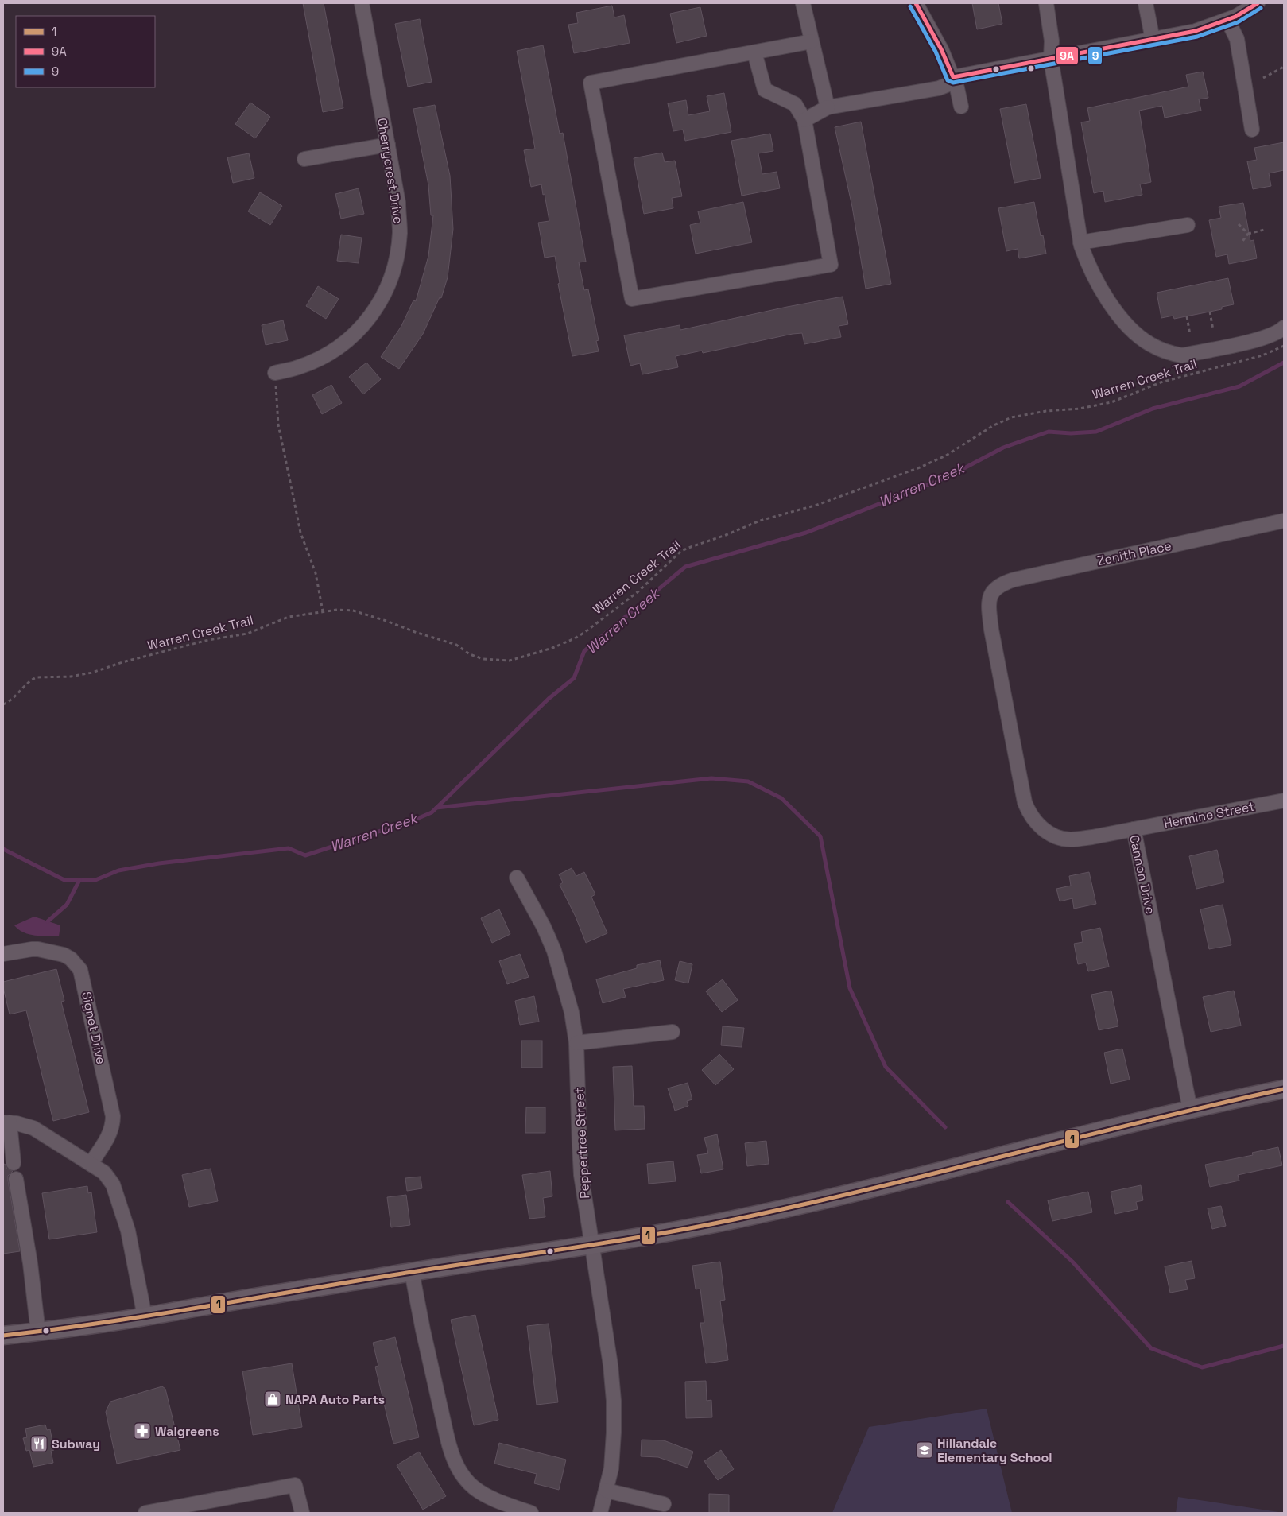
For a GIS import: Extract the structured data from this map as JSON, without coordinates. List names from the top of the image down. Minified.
{"streets":{"street":["Cherrycrest Drive","Zenith Place","Hermine Street","Cannon Drive","Signet Drive","Peppertree Street"],"path":["Warren Creek Trail"]},"crossings":[["Zenith Place","Cannon Drive"],["Hermine Street","Cannon Drive"]],"water":["Warren Creek"],"places":{"shop":["NAPA Auto Parts"],"pharmacy":["Walgreens"],"restaurant":["Subway"],"school or university":["Hillandale Elementary School"]},"lines":["transit line 9A","transit line 9","transit line 1"],"legend":["1","9A","9"]}
